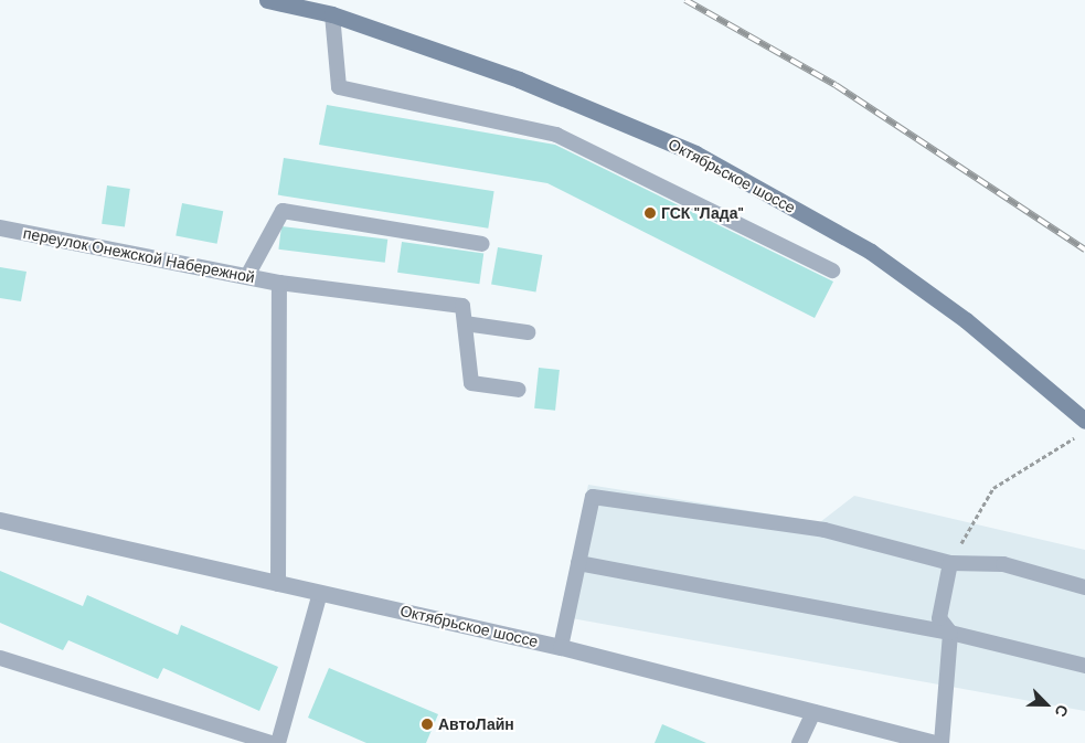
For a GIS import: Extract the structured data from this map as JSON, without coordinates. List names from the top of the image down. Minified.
{"streets":{"main road":["Октябрьское шоссе"],"street":["переулок Онежской Набережной"]},"places":["ГСК \"Лада\"","АвтоЛайн"],"north":"bottom right"}
